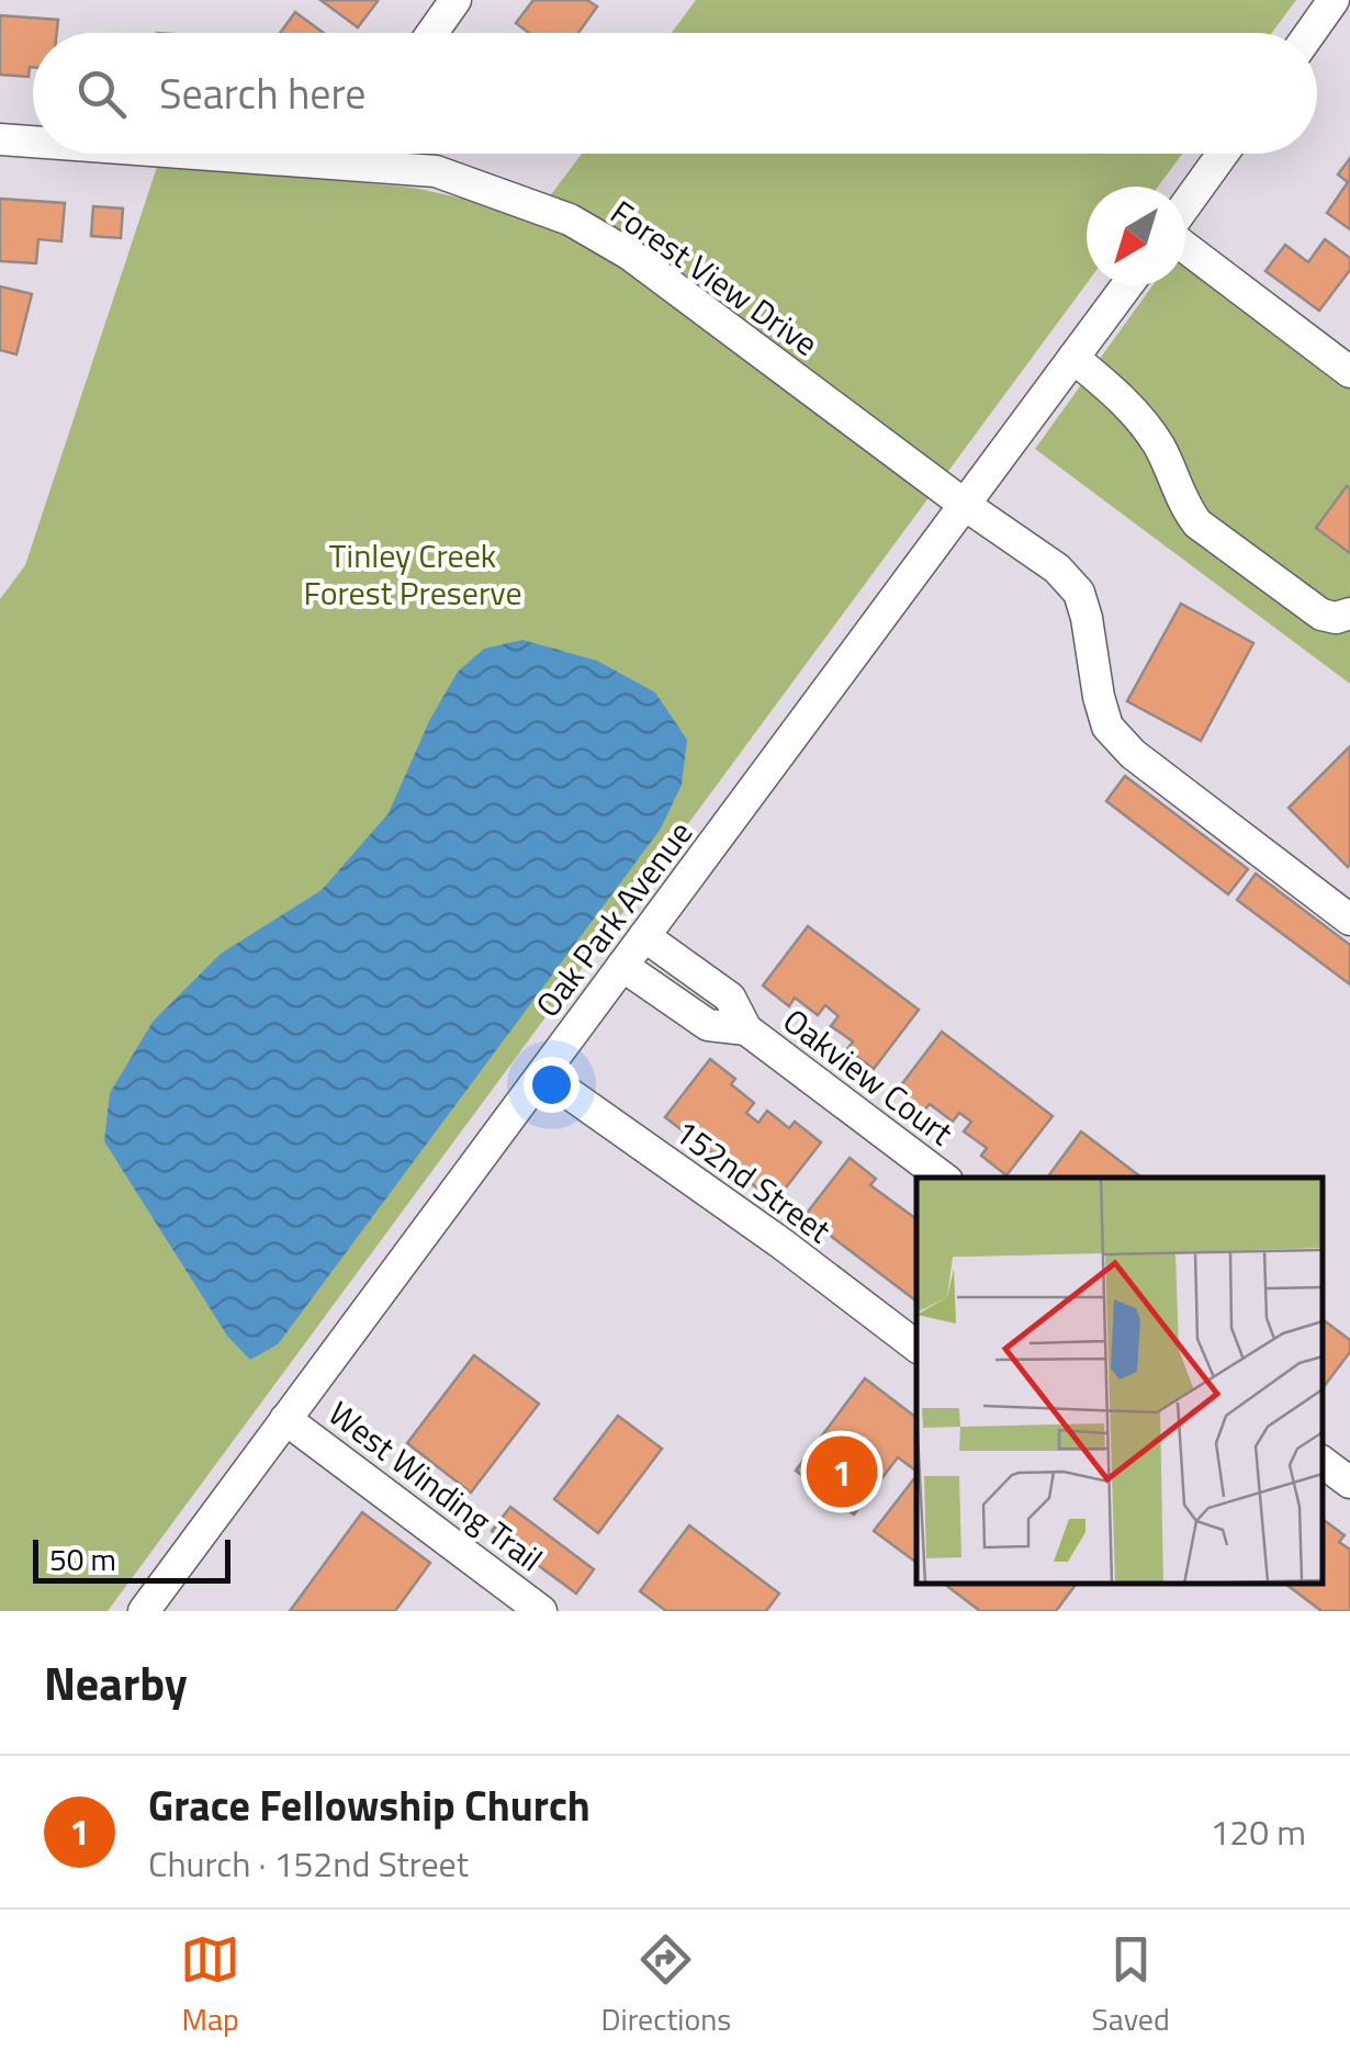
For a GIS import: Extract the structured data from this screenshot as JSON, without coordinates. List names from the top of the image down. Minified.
{"streets":{"street":["Forest View Drive","Oak Park Avenue","Oakview Court","152nd Street","West Winding Trail"]},"crossings":[["Forest View Drive","Oak Park Avenue"],["Oak Park Avenue","Oakview Court"],["Oak Park Avenue","152nd Street"],["Oak Park Avenue","West Winding Trail"]],"parks":["Tinley Creek Forest Preserve"],"scale_bar":"50 m","north":"bottom left","page":{"search":"Search here","pins":"1","scale":"50 m","heading":"Nearby","list":[{"mark":"1","name":"Grace Fellowship Church","note":"Church · 152nd Street","value":"120 m"}],"nav":["Map","Directions","Saved"]}}
